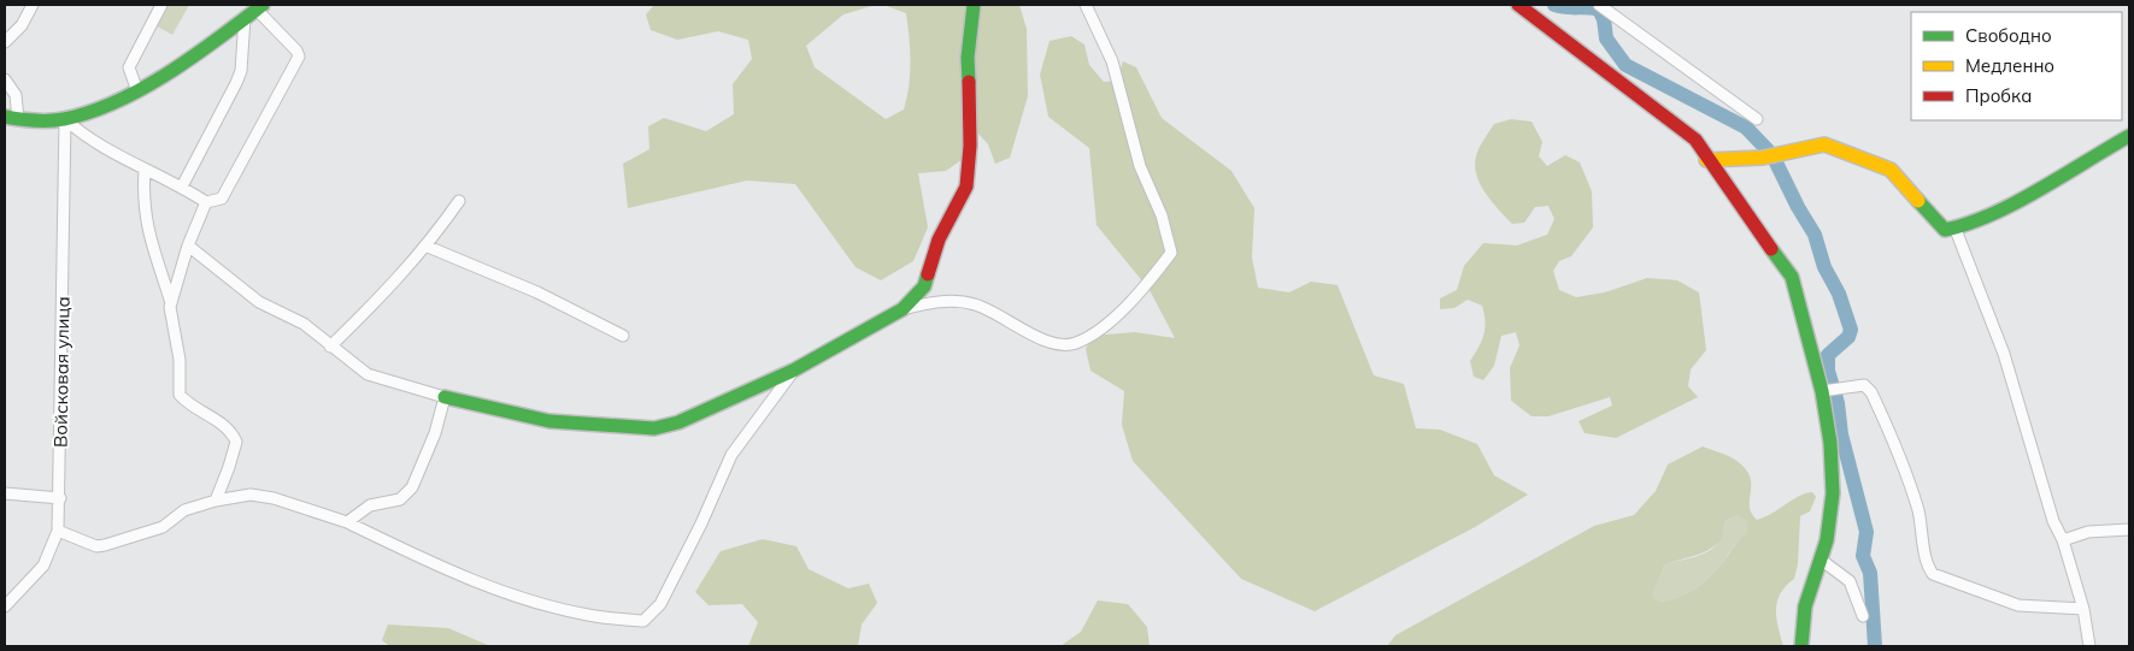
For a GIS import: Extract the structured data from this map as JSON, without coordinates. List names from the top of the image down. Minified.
{"streets":{"street":["Войсковая улица"]},"legend":["Свободно","Медленно","Пробка"]}
